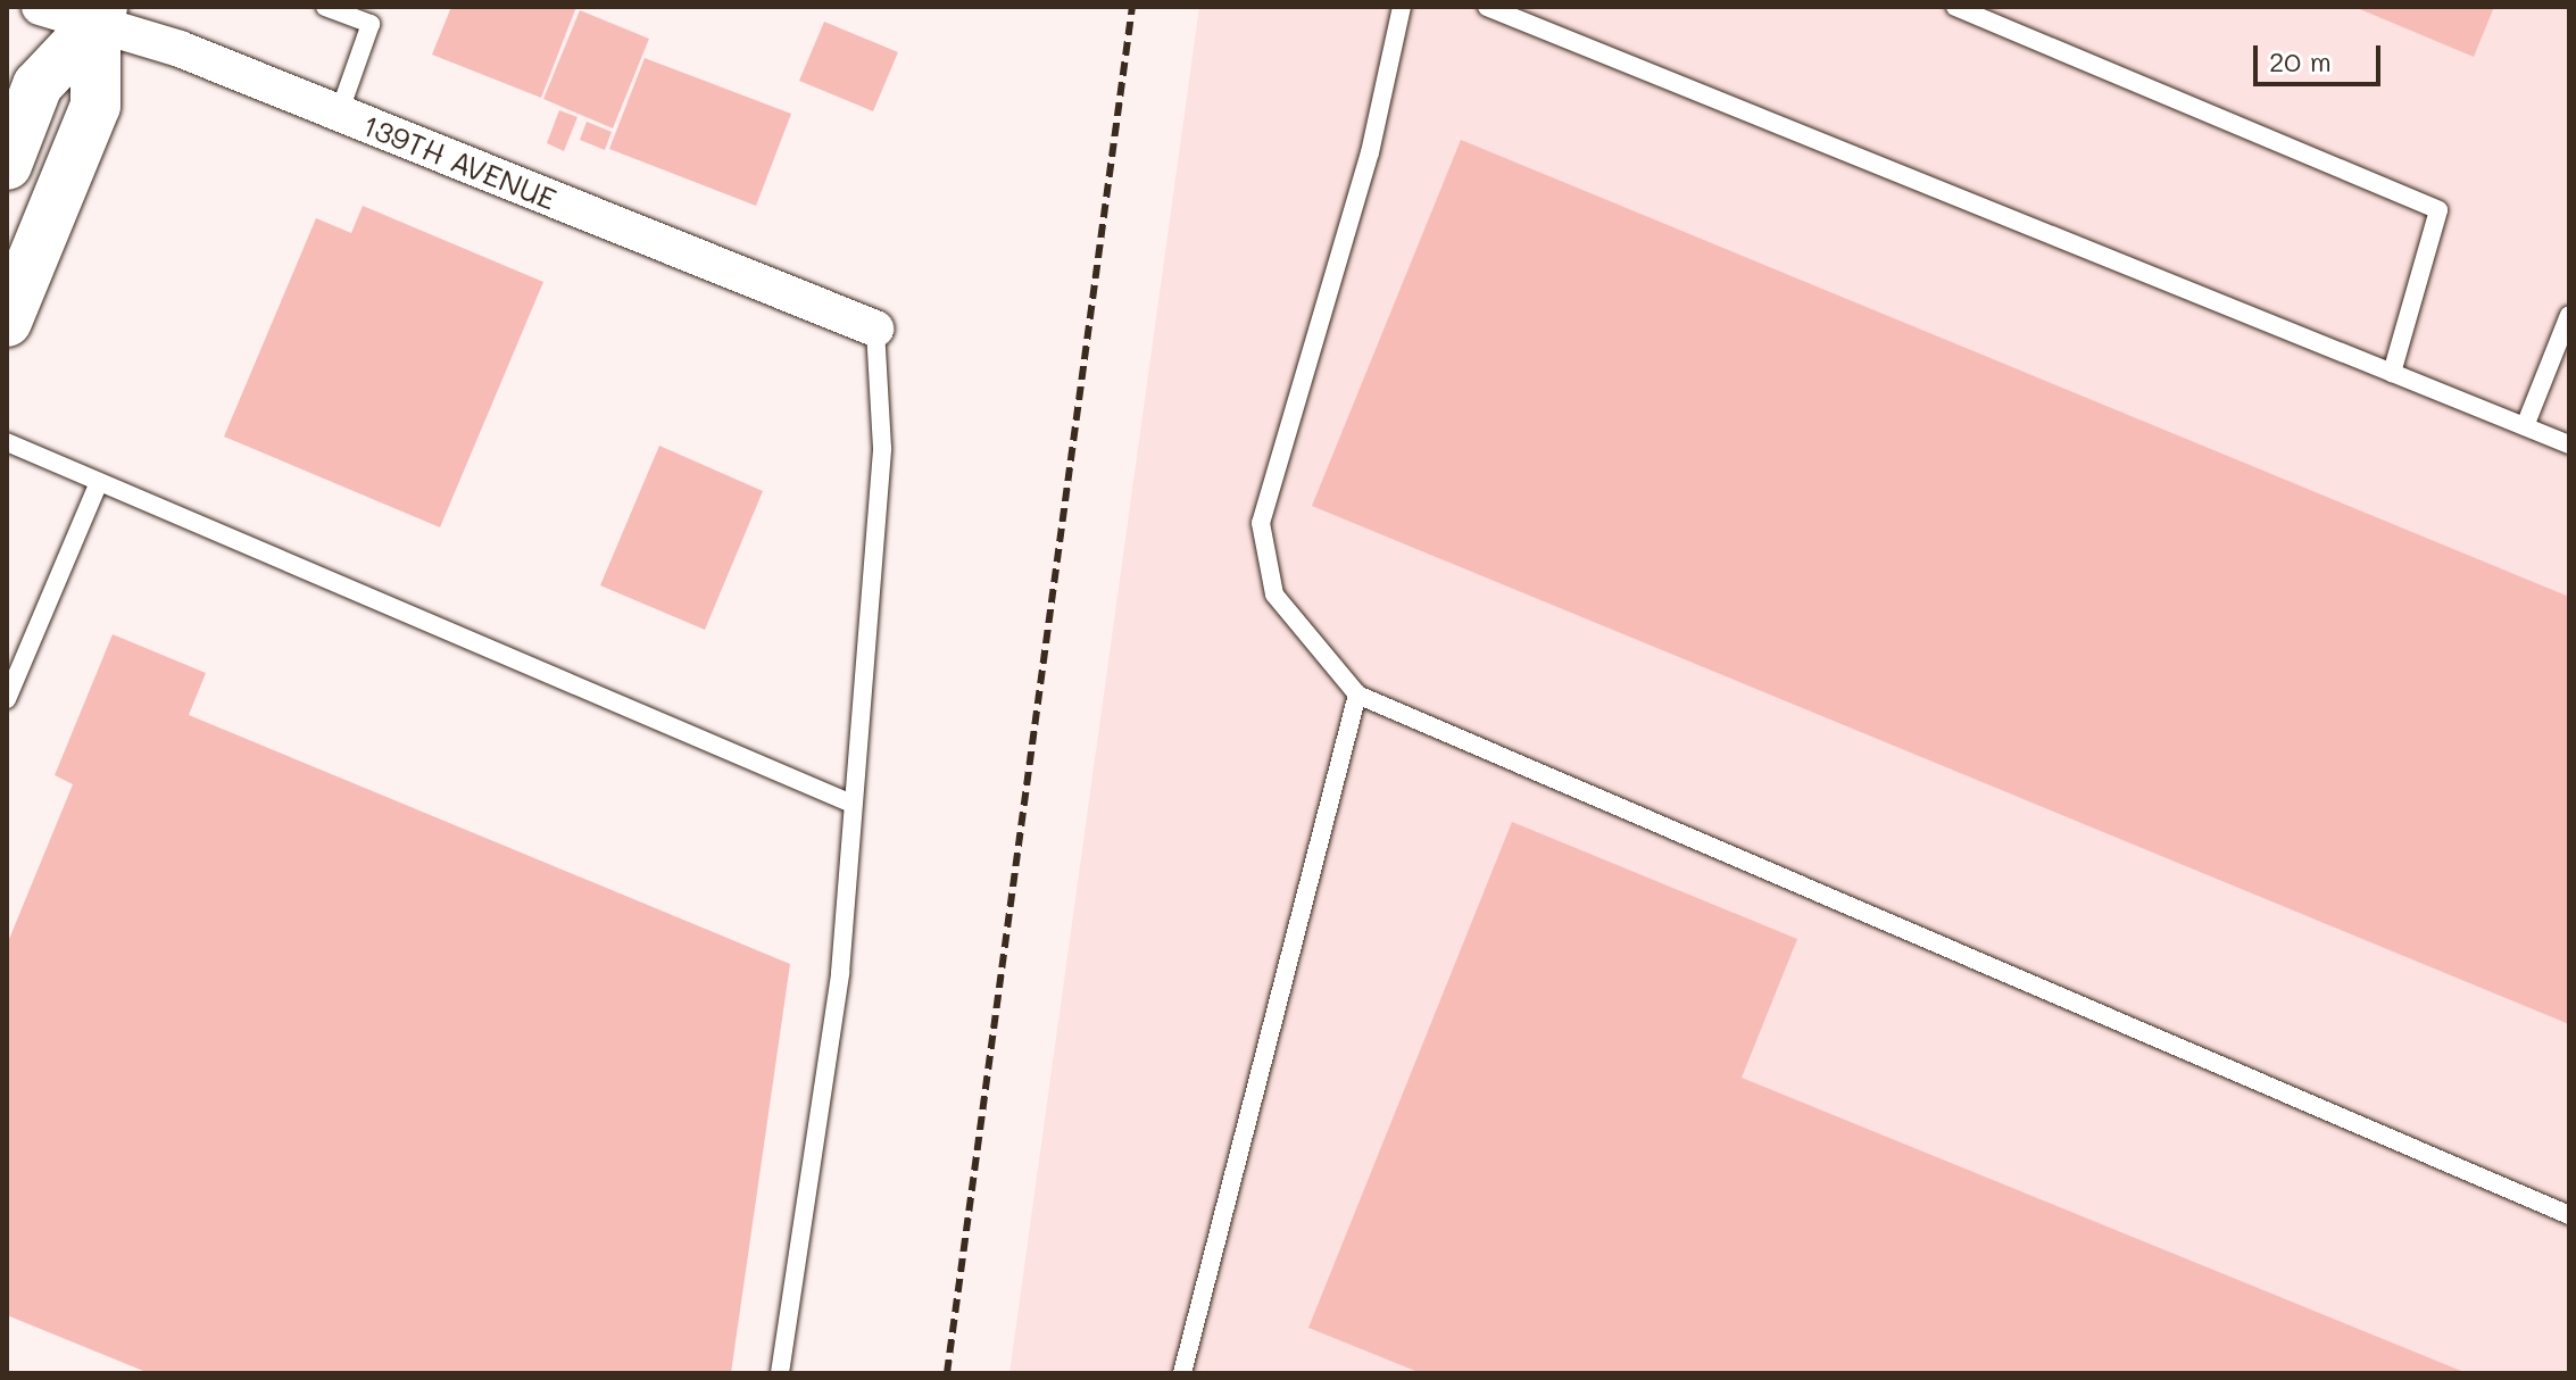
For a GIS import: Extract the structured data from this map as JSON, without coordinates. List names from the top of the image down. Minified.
{"streets":{"street":["139TH AVENUE"]},"scale_bar":"20 m"}
